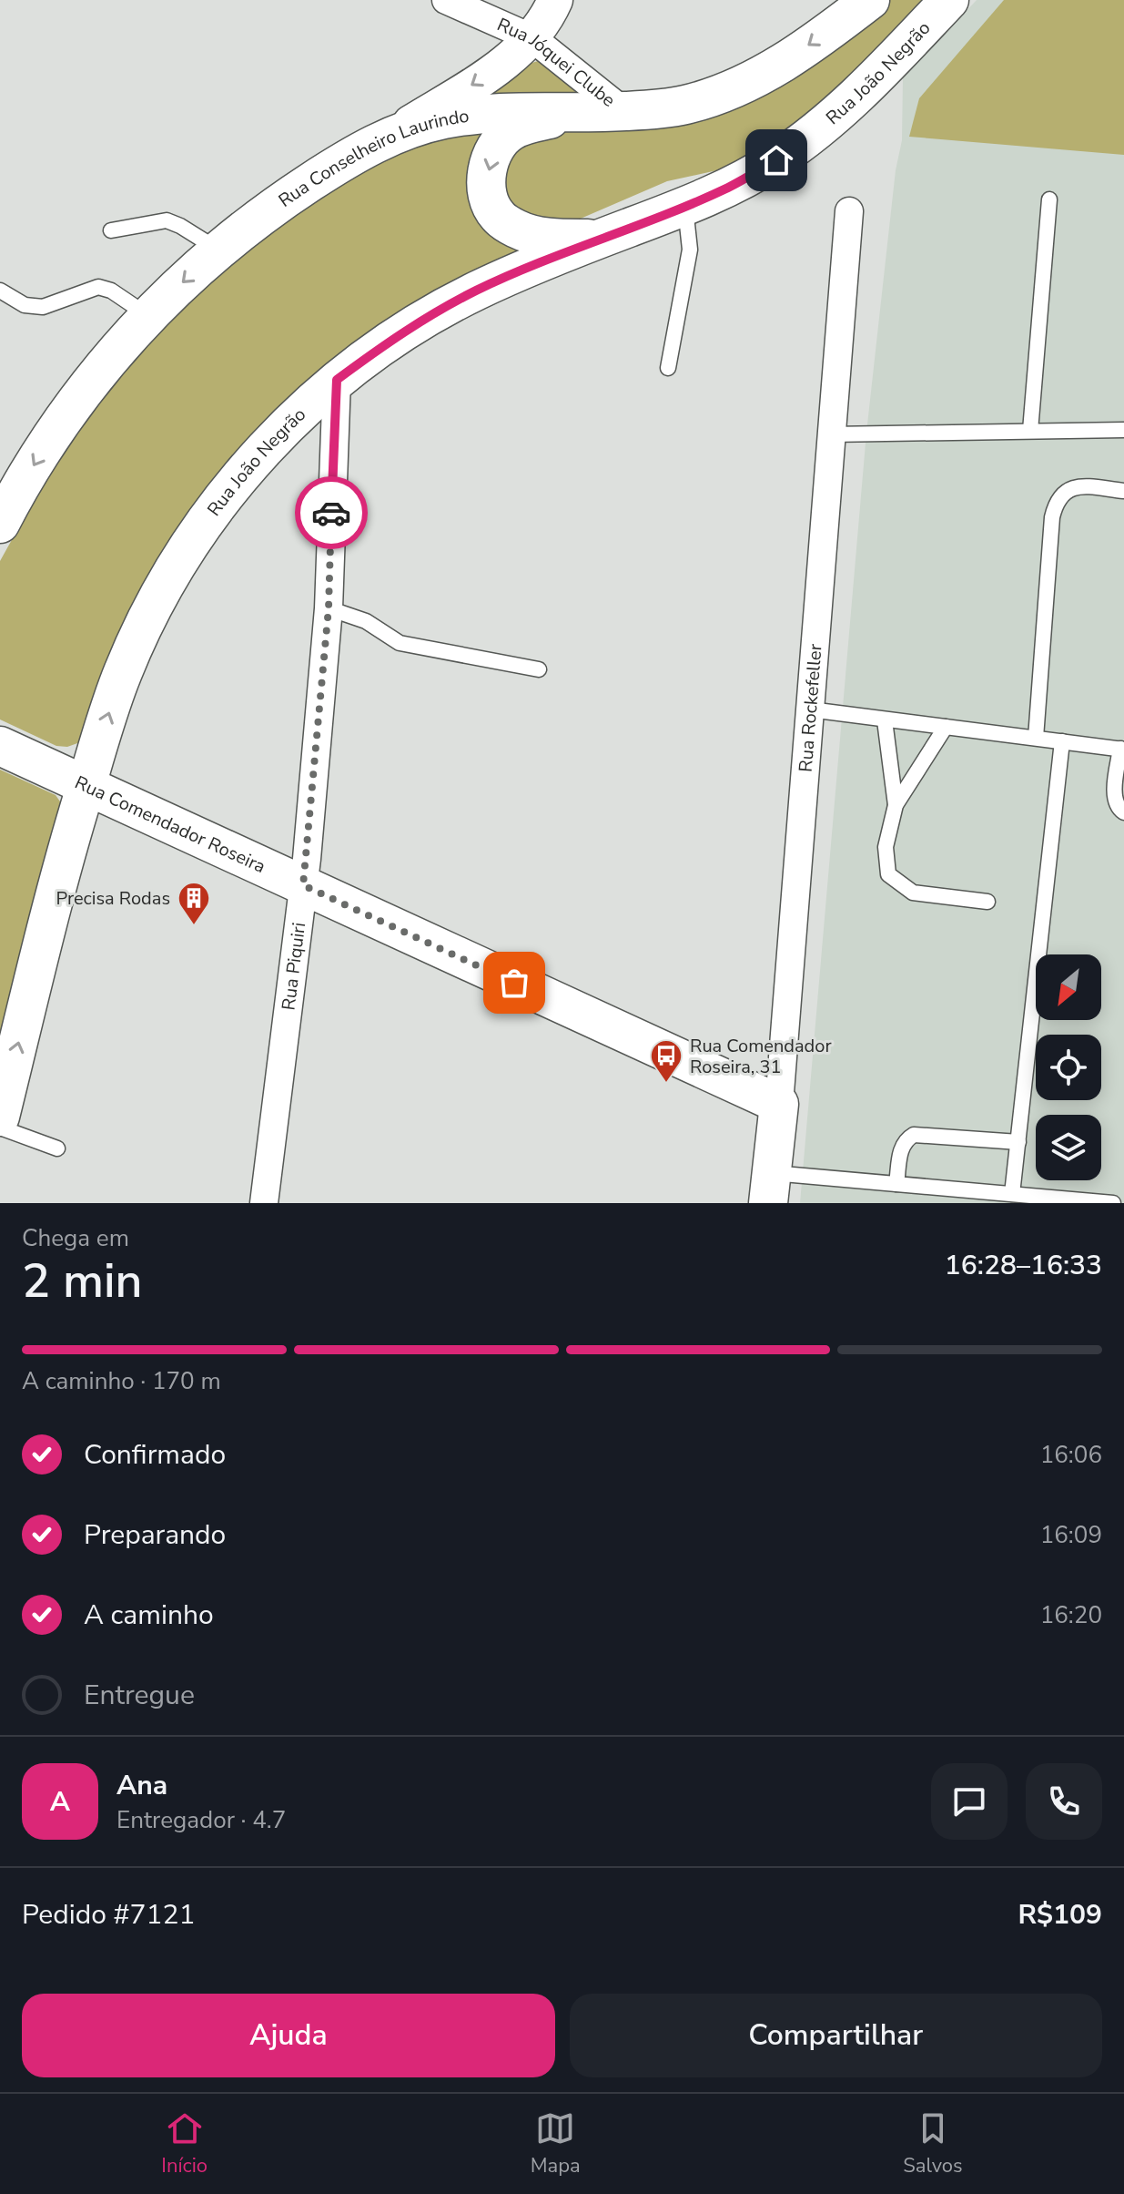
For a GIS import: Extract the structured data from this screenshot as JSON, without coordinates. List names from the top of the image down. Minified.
{"streets":{"main road":["Rua João Negrão","Rua Conselheiro Laurindo","Rua Rockefeller","Rua Comendador Roseira"],"street":["Rua Jóquei Clube","Rua Piquiri"]},"crossings":[["Rua Jóquei Clube","Rua Conselheiro Laurindo"],["Rua João Negrão","Rua Comendador Roseira"],["Rua João Negrão","Rua Piquiri"],["Rua Rockefeller","Rua Comendador Roseira"],["Rua Comendador Roseira","Rua Piquiri"]],"one_way":["Rua João Negrão","Rua Conselheiro Laurindo"],"places":{"building":["Precisa Rodas"],"bus stop":["Rua Comendador Roseira, 31"]},"north":"bottom left","page":{"heading":["2 min","Chega em","16:28–16:33"],"panel":["Ana","Entregador · 4.7","Pedido #7121","R$109"],"bar":"A caminho · 170 m","list":[["Confirmado","16:06"],["Preparando","16:09"],["A caminho","16:20"],"Entregue"],"round":"A","buttons":["Ajuda","Compartilhar"],"tabs":["Início","Mapa","Salvos"]}}
